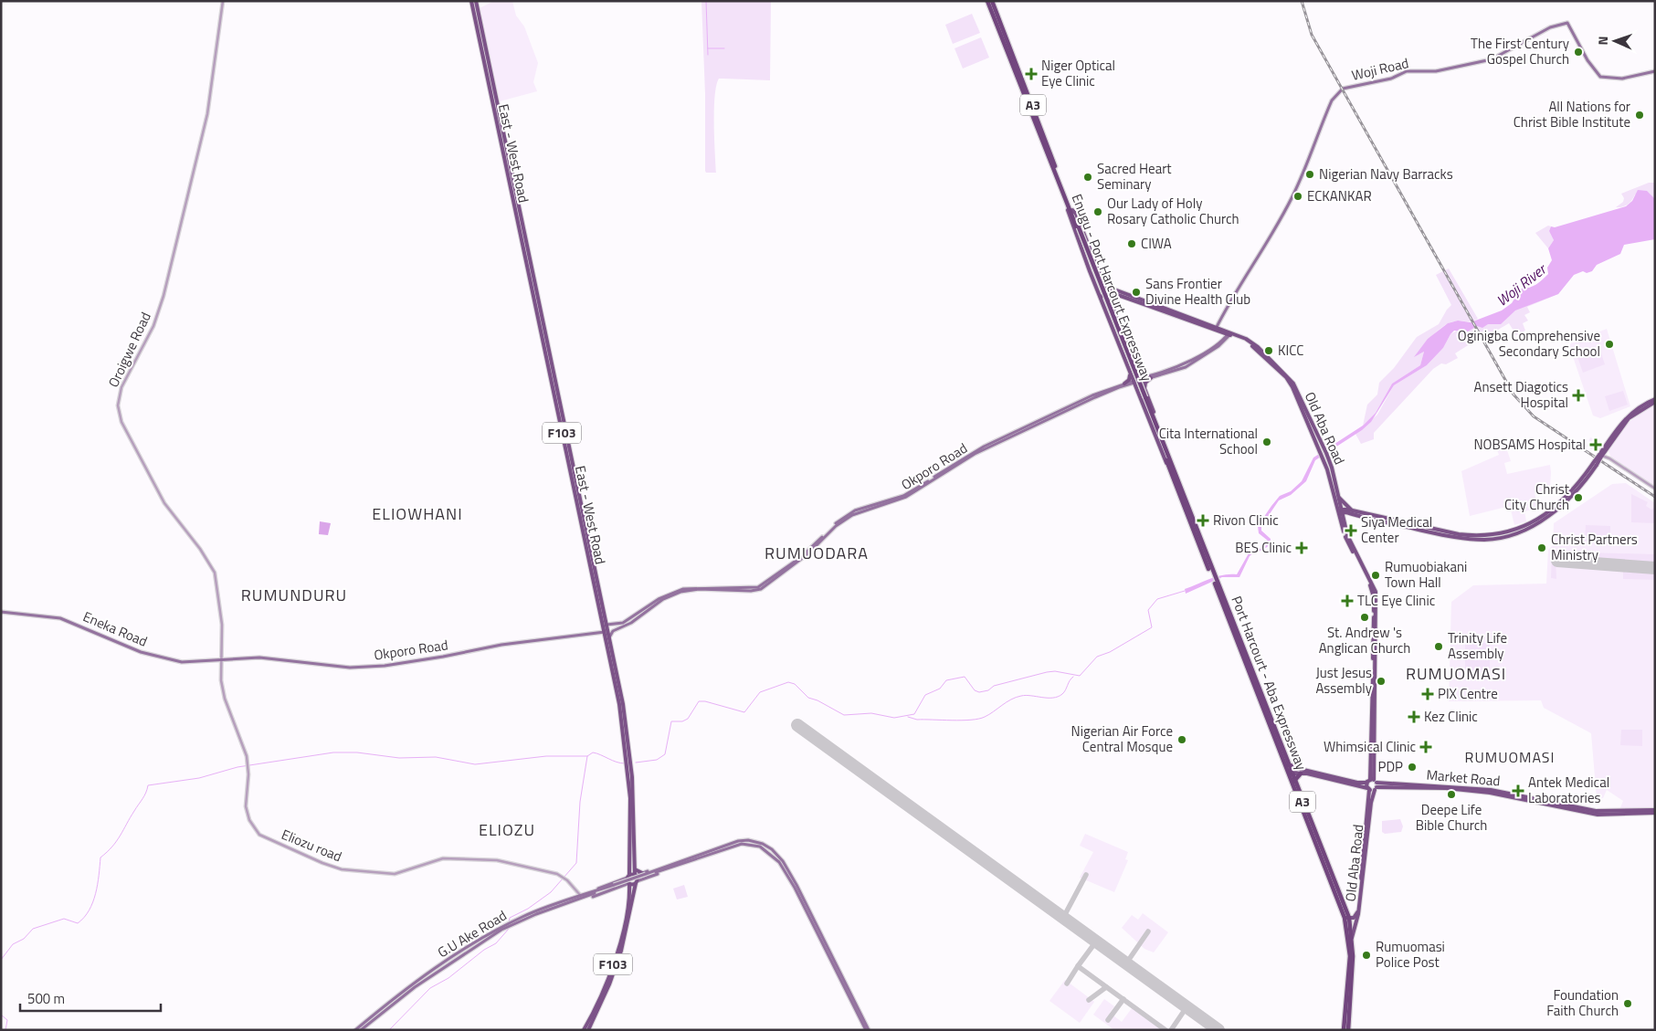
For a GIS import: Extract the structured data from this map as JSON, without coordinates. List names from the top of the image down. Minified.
{"streets":{"highway":["A3","Enugu - Port Harcourt Expressway","Port Harcourt - Aba Expressway"],"main road":["Woji Road","East - West Road","Old Aba Road","F103","Okporo Road","Eneka Road","Market Road","G.U Ake Road"],"street":["Oroigwe Road","Eliozu road"]},"crossings":[["Woji Road","Old Aba Road"],["East - West Road","F103"],["East - West Road","Okporo Road"],["Enugu - Port Harcourt Expressway","Port Harcourt - Aba Expressway"],["Oroigwe Road","Okporo Road"],["Oroigwe Road","Eneka Road"],["Oroigwe Road","Eliozu road"],["Old Aba Road","Okporo Road"],["Old Aba Road","Port Harcourt - Aba Expressway"],["Old Aba Road","Market Road"],["Okporo Road","Eneka Road"],["Port Harcourt - Aba Expressway","Market Road"]],"districts":["ELIOWHANI","RUMUODARA","RUMUNDURU","RUMUOMASI","RUMUOMASI","ELIOZU"],"water":["Woji River"],"places":{"other":["The First Century Gospel Church","All Nations for Christ Bible Institute","Nigerian Navy Barracks","Sacred Heart Seminary","ECKANKAR","Our Lady of Holy Rosary Catholic Church","CIWA","Sans Frontier Divine Health Club","Oginigba Comprehensive Secondary School","KICC","Cita International School","Christ City Church","Christ Partners Ministry","Rumuobiakani Town Hall","St. Andrew 's Anglican Church","Trinity Life Assembly","Just Jesus Assembly","Nigerian Air Force Central Mosque","PDP","Deepe Life Bible Church","Rumuomasi Police Post","Foundation Faith Church"],"health":["Niger Optical Eye Clinic","Ansett Diagotics Hospital","NOBSAMS Hospital","Rivon Clinic","Siya Medical Center","BES Clinic","TLC Eye Clinic","PIX Centre","Kez Clinic","Whimsical Clinic","Antek Medical Laboratories"]},"scale_bar":"500 m","north":"left"}
